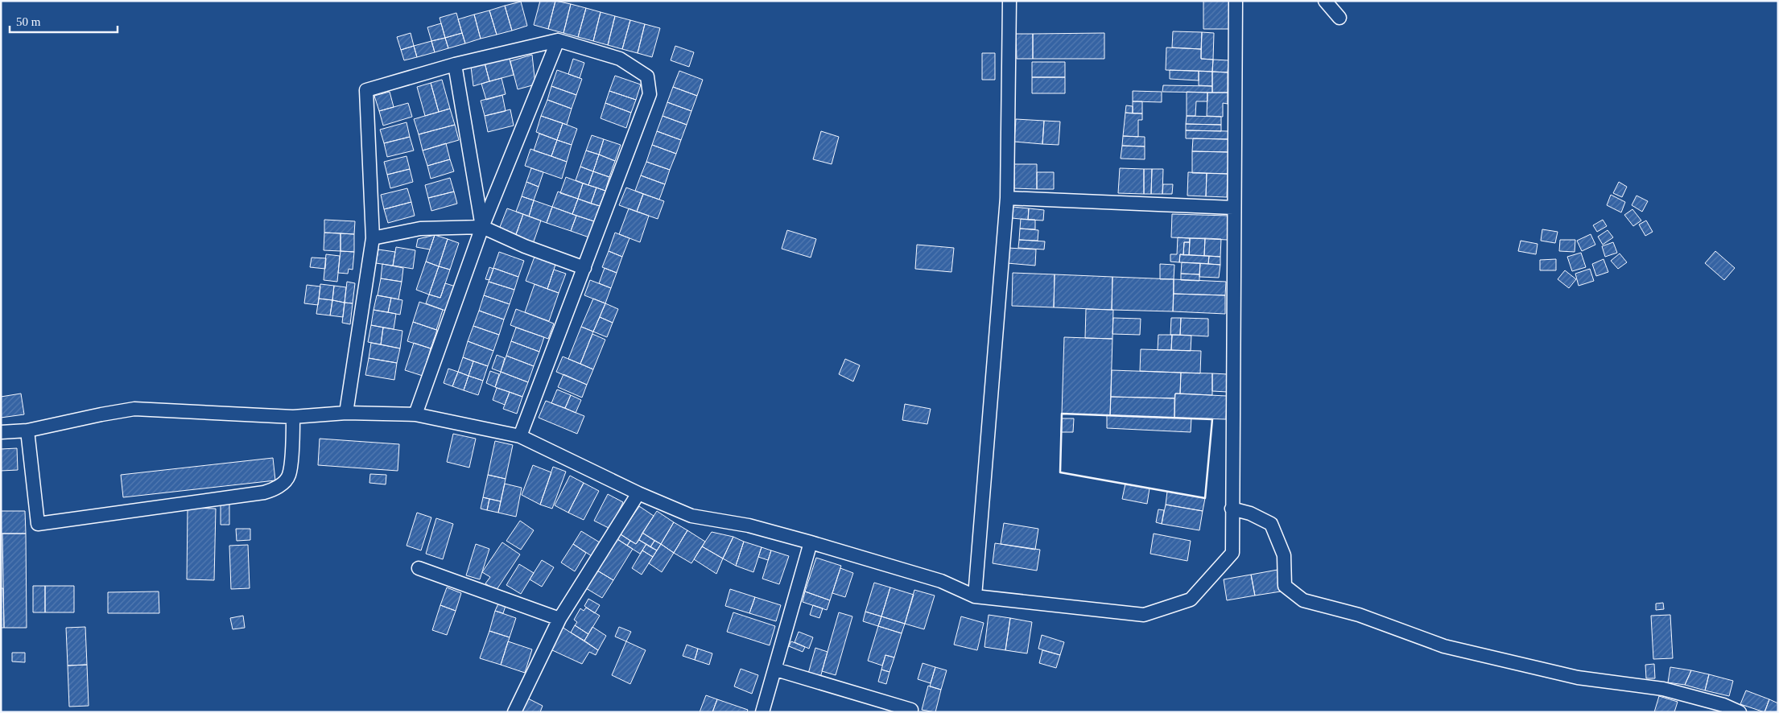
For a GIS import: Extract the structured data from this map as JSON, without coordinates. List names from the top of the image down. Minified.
{"scale_bar":"50 m"}
